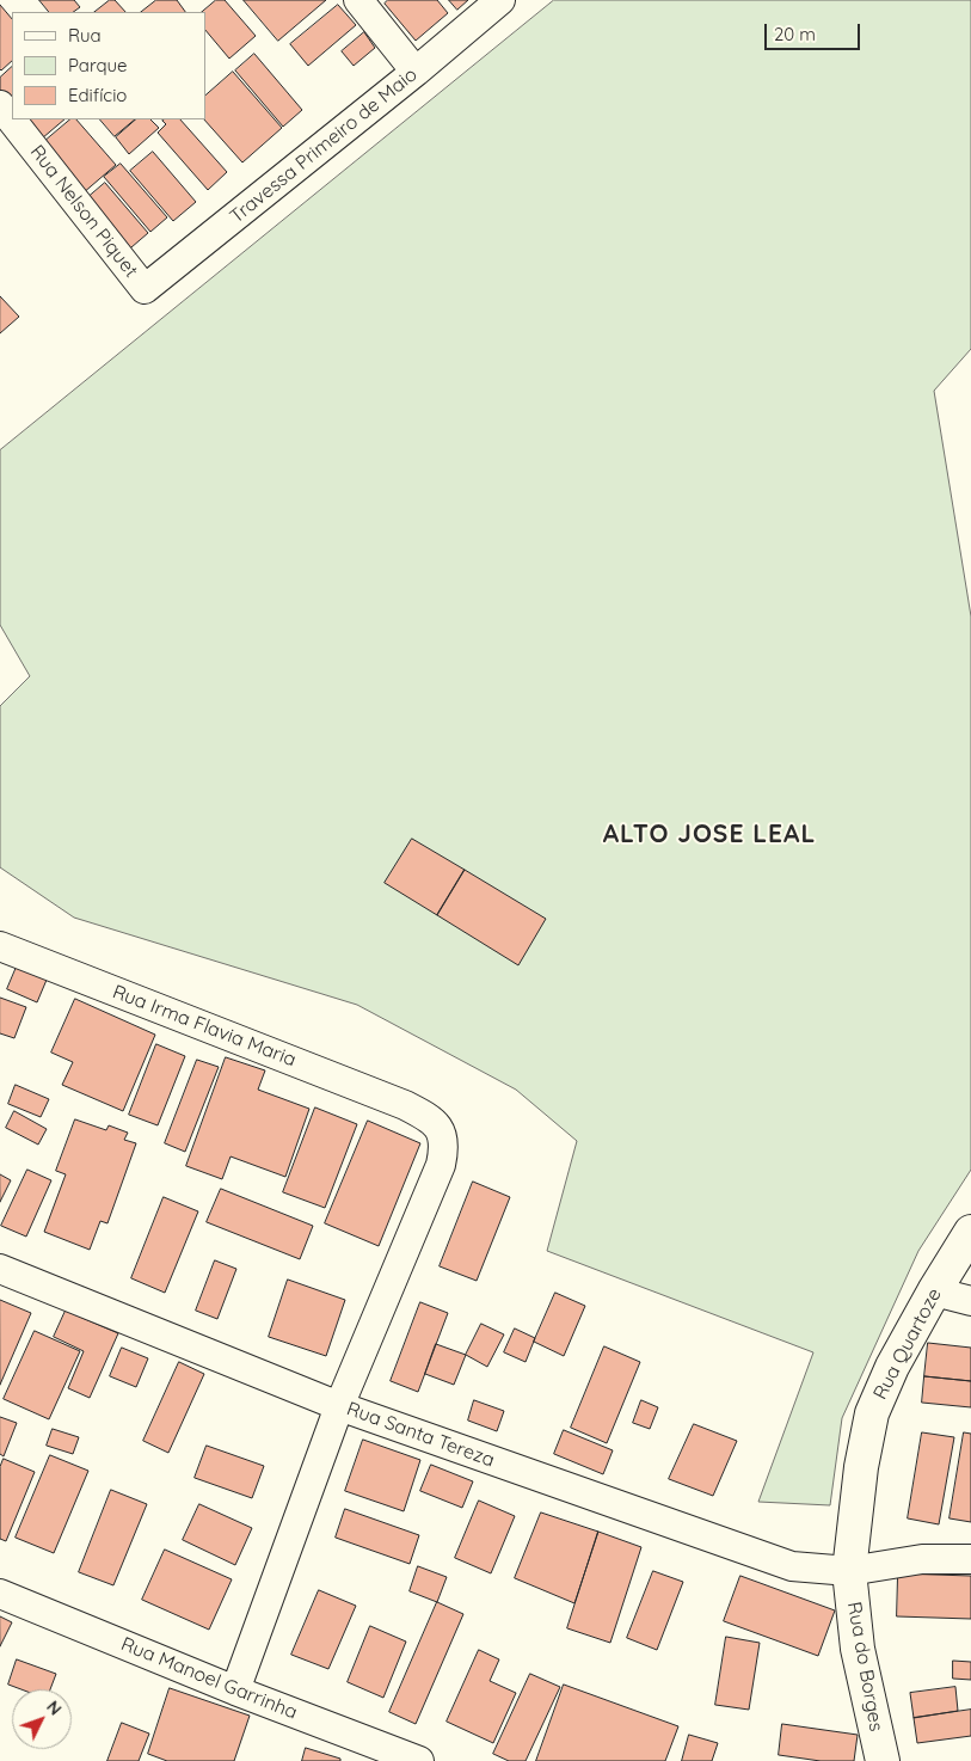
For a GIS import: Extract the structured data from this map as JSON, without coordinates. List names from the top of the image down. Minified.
{"streets":{"street":["Travessa Primeiro de Maio","Rua Nelson Piquet","Rua Irma Flavia Maria","Rua Quartoze","Rua Santa Tereza","Rua do Borges","Rua Manoel Garrinha"]},"crossings":[["Travessa Primeiro de Maio","Rua Nelson Piquet"],["Rua Irma Flavia Maria","Rua Santa Tereza"],["Rua Irma Flavia Maria","Rua Manoel Garrinha"],["Rua Quartoze","Rua Santa Tereza"],["Rua Quartoze","Rua do Borges"],["Rua Santa Tereza","Rua do Borges"]],"districts":["ALTO JOSE LEAL"],"legend":["Rua","Parque","Edifício"],"scale_bar":"20 m","north":"top right"}
